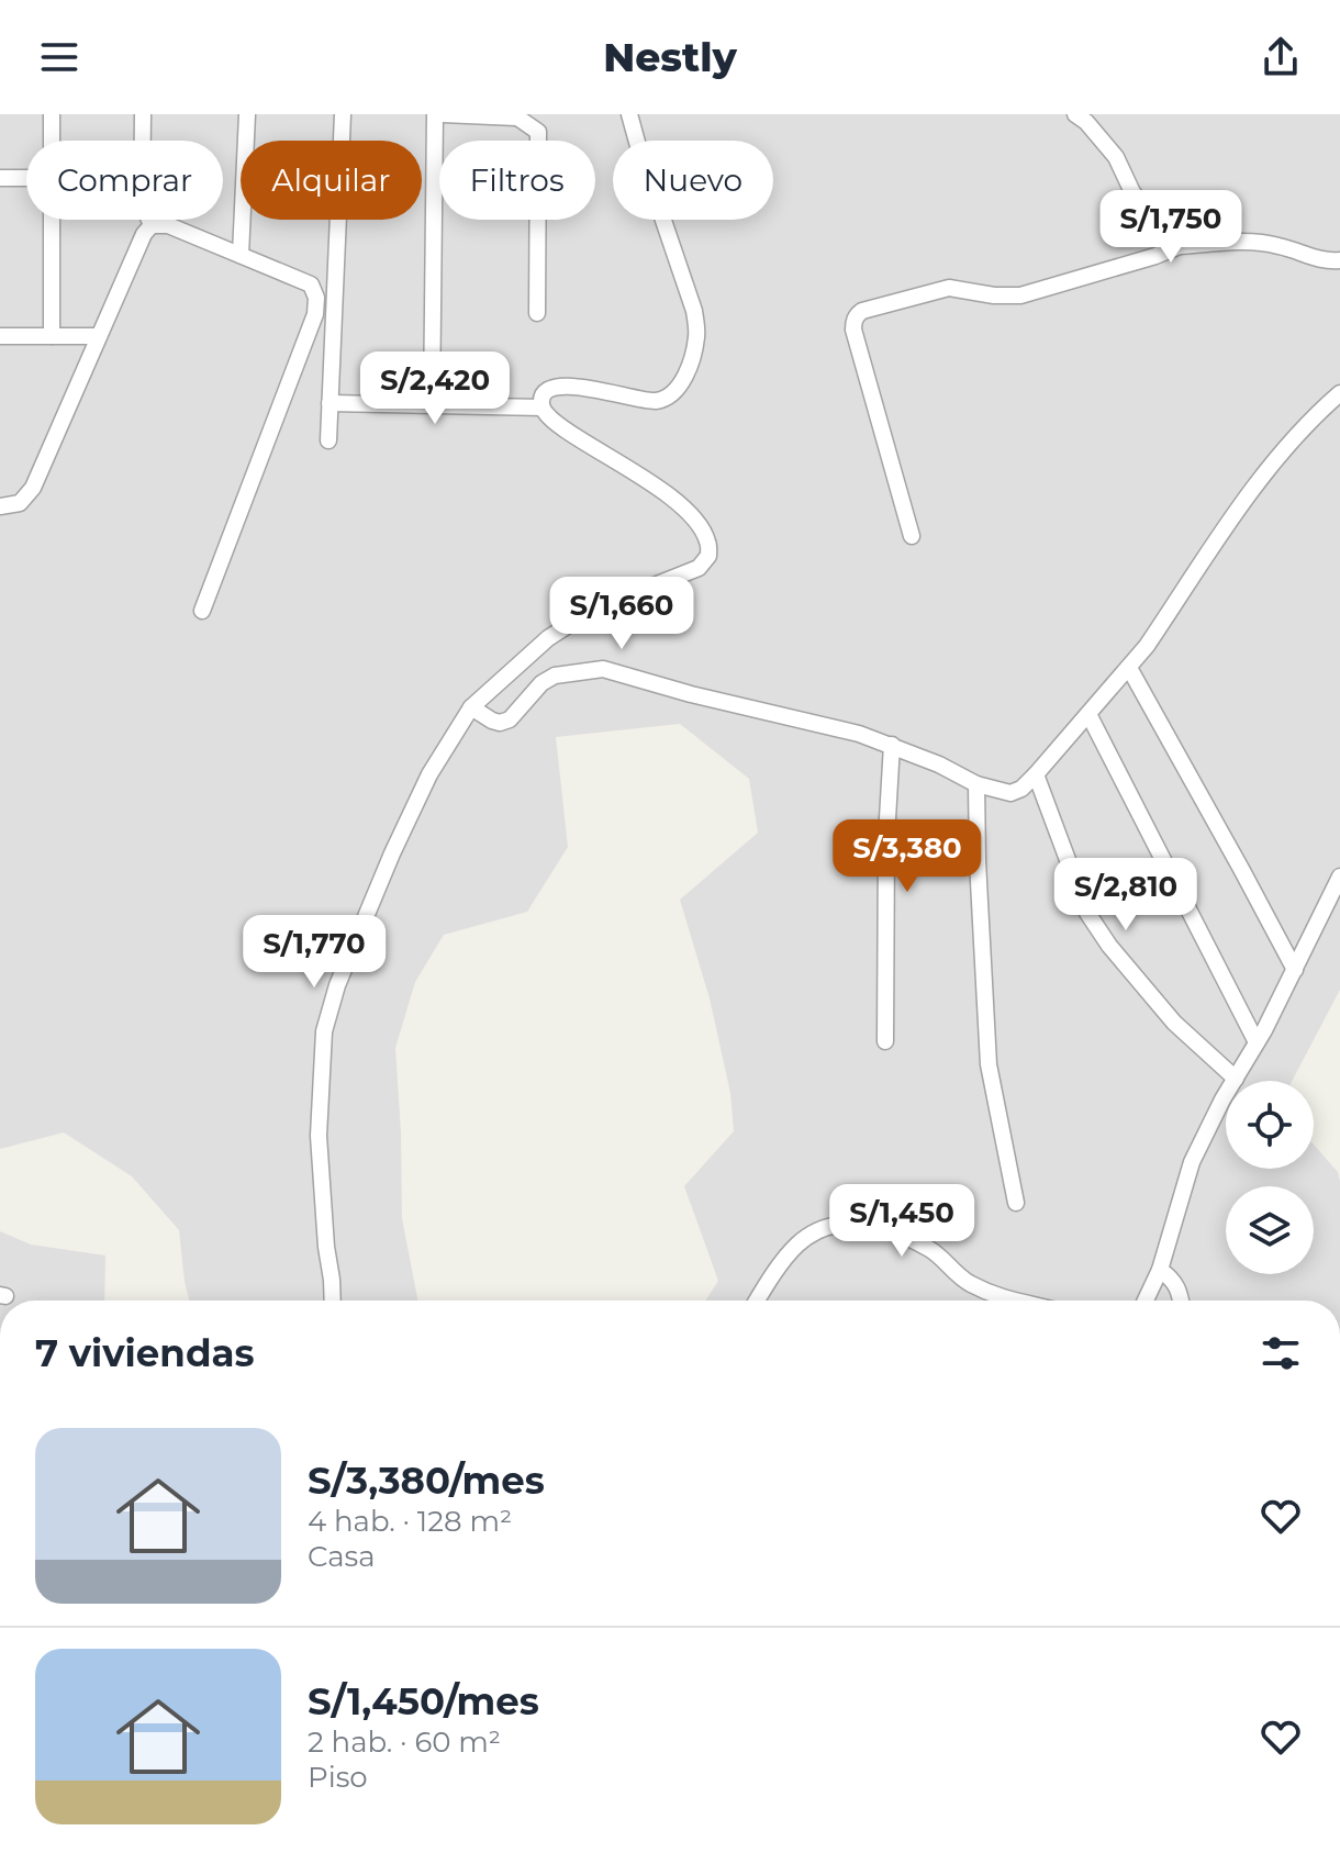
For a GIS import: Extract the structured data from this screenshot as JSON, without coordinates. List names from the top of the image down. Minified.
{"page":{"header":"Nestly","chip":["Comprar","Alquilar","Filtros","Nuevo"],"price":["S/1,750","S/2,420","S/1,660","S/3,380","S/2,810","S/1,770","S/1,450"],"heading":"7 viviendas","list":[{"name":"S/3,380/mes","note":"4 hab. · 128 m² · Casa"},{"name":"S/1,450/mes","note":"2 hab. · 60 m² · Piso"}]}}
